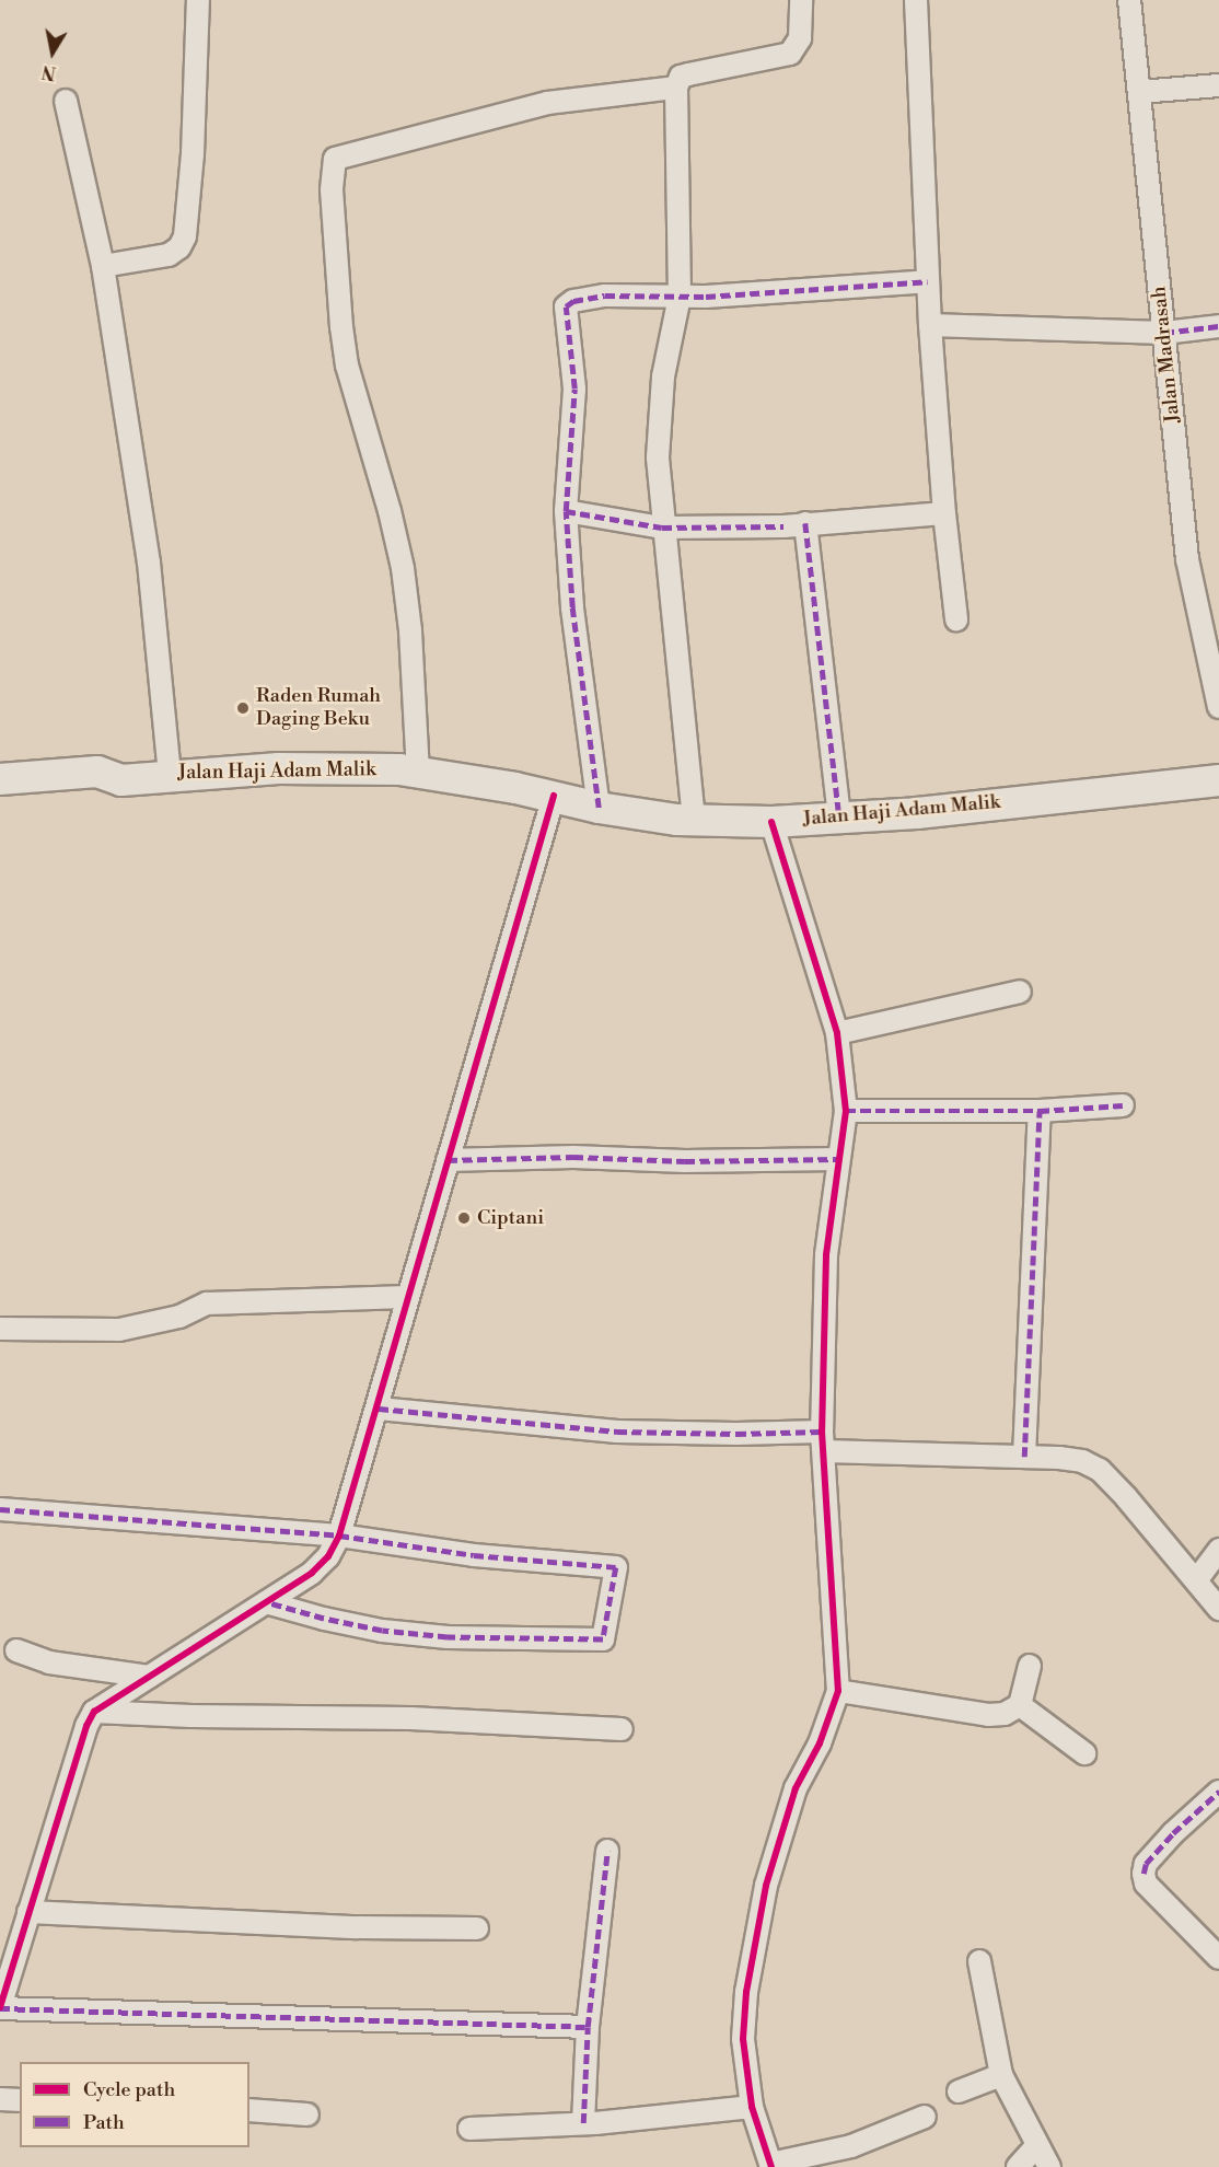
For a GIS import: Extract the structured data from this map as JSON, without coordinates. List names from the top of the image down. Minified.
{"streets":{"main road":["Jalan Haji Adam Malik"],"street":["Jalan Madrasah"]},"places":["Raden Rumah Daging Beku","Ciptani"],"legend":["Cycle path","Path"],"north":"bottom"}
